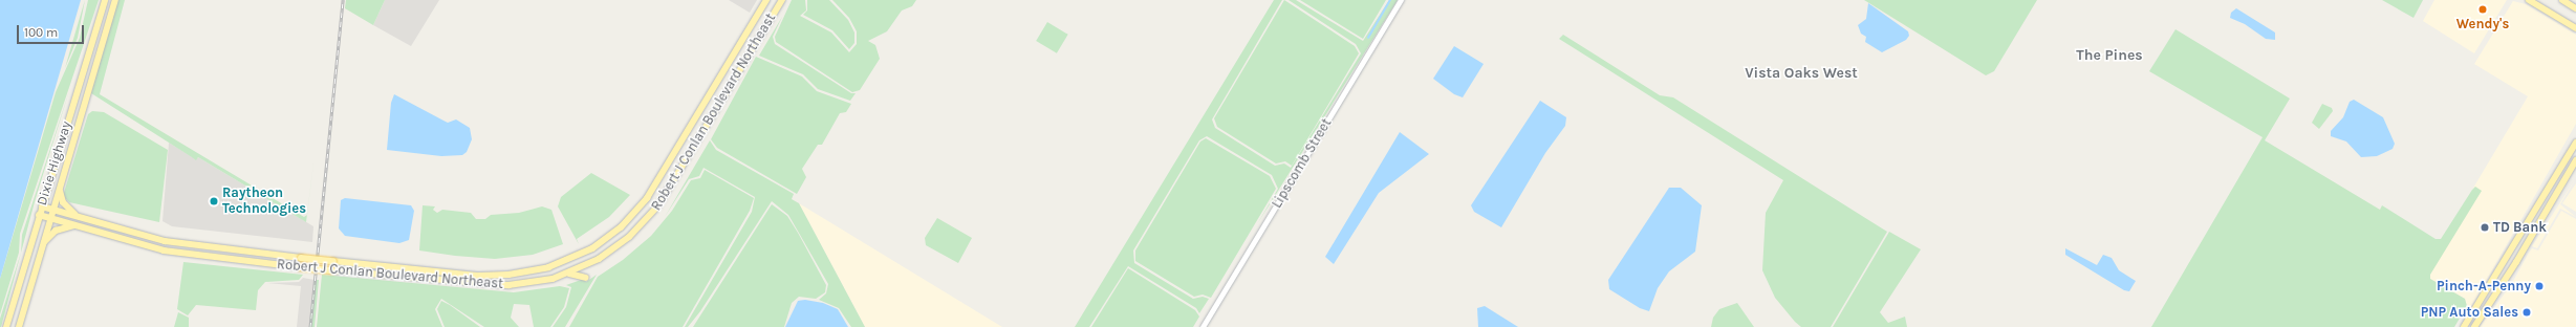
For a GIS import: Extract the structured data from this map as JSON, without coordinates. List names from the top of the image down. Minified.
{"streets":{"main road":["Robert J Conlan Boulevard Northeast","Dixie Highway"],"street":["Lipscomb Street"]},"crossings":[["Robert J Conlan Boulevard Northeast","Dixie Highway"]],"districts":["The Pines","Vista Oaks West"],"places":["Wendy's","Raytheon Technologies","TD Bank","Pinch-A-Penny","PNP Auto Sales"],"scale_bar":"100 m"}
